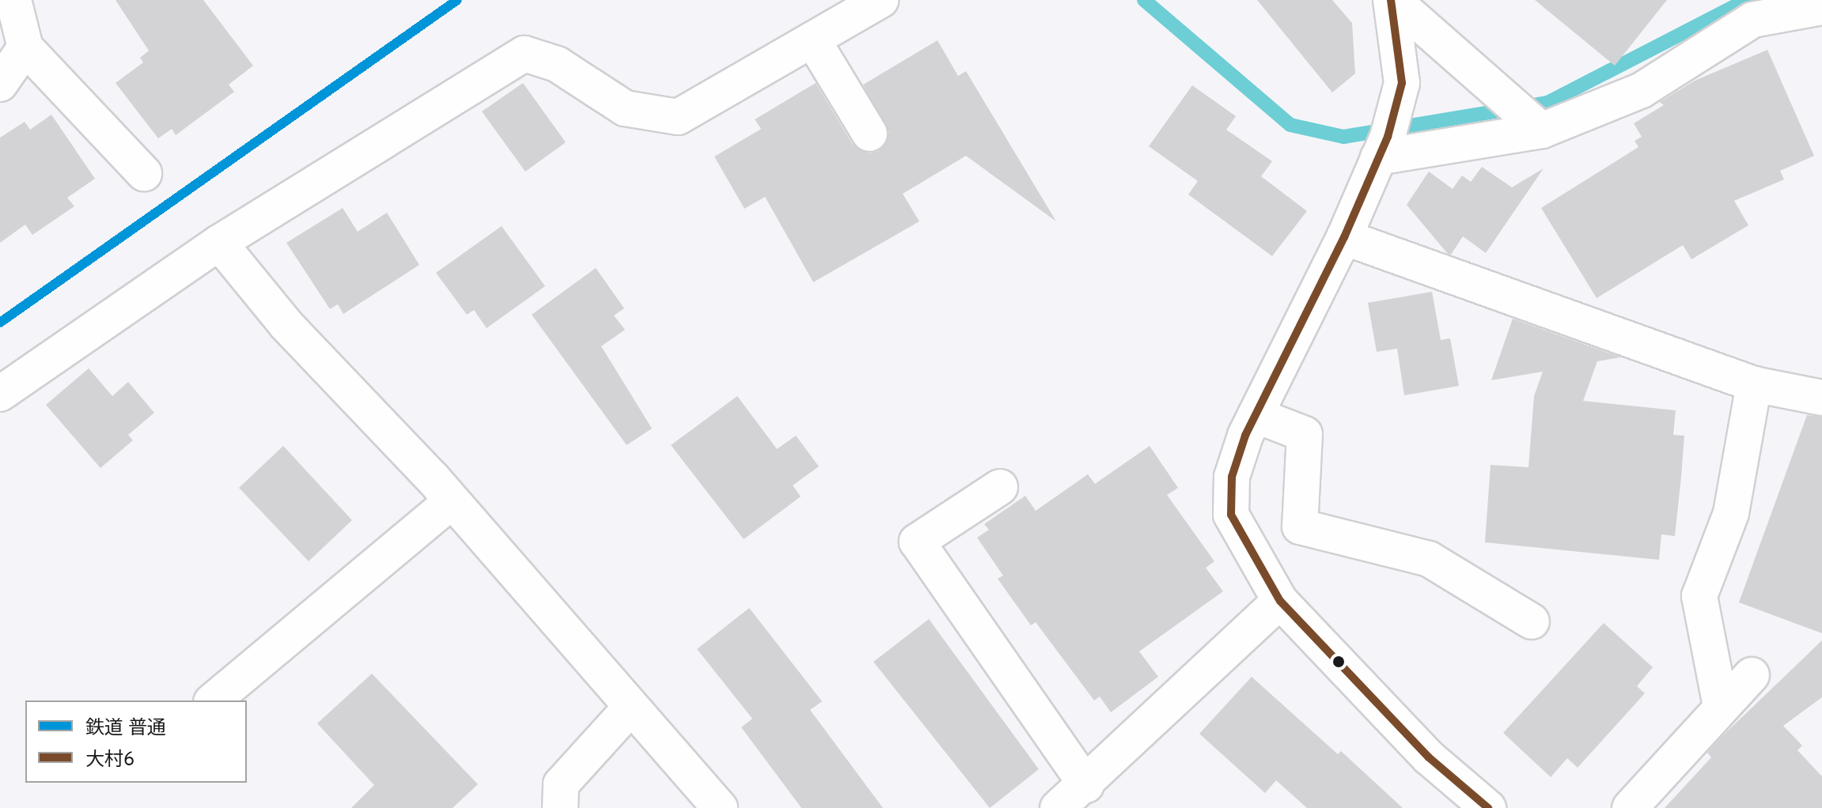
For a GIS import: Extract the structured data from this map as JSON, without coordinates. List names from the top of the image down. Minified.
{"lines":["rail line 普通","transit line 大村6"],"legend":["鉄道 普通","大村6"]}
